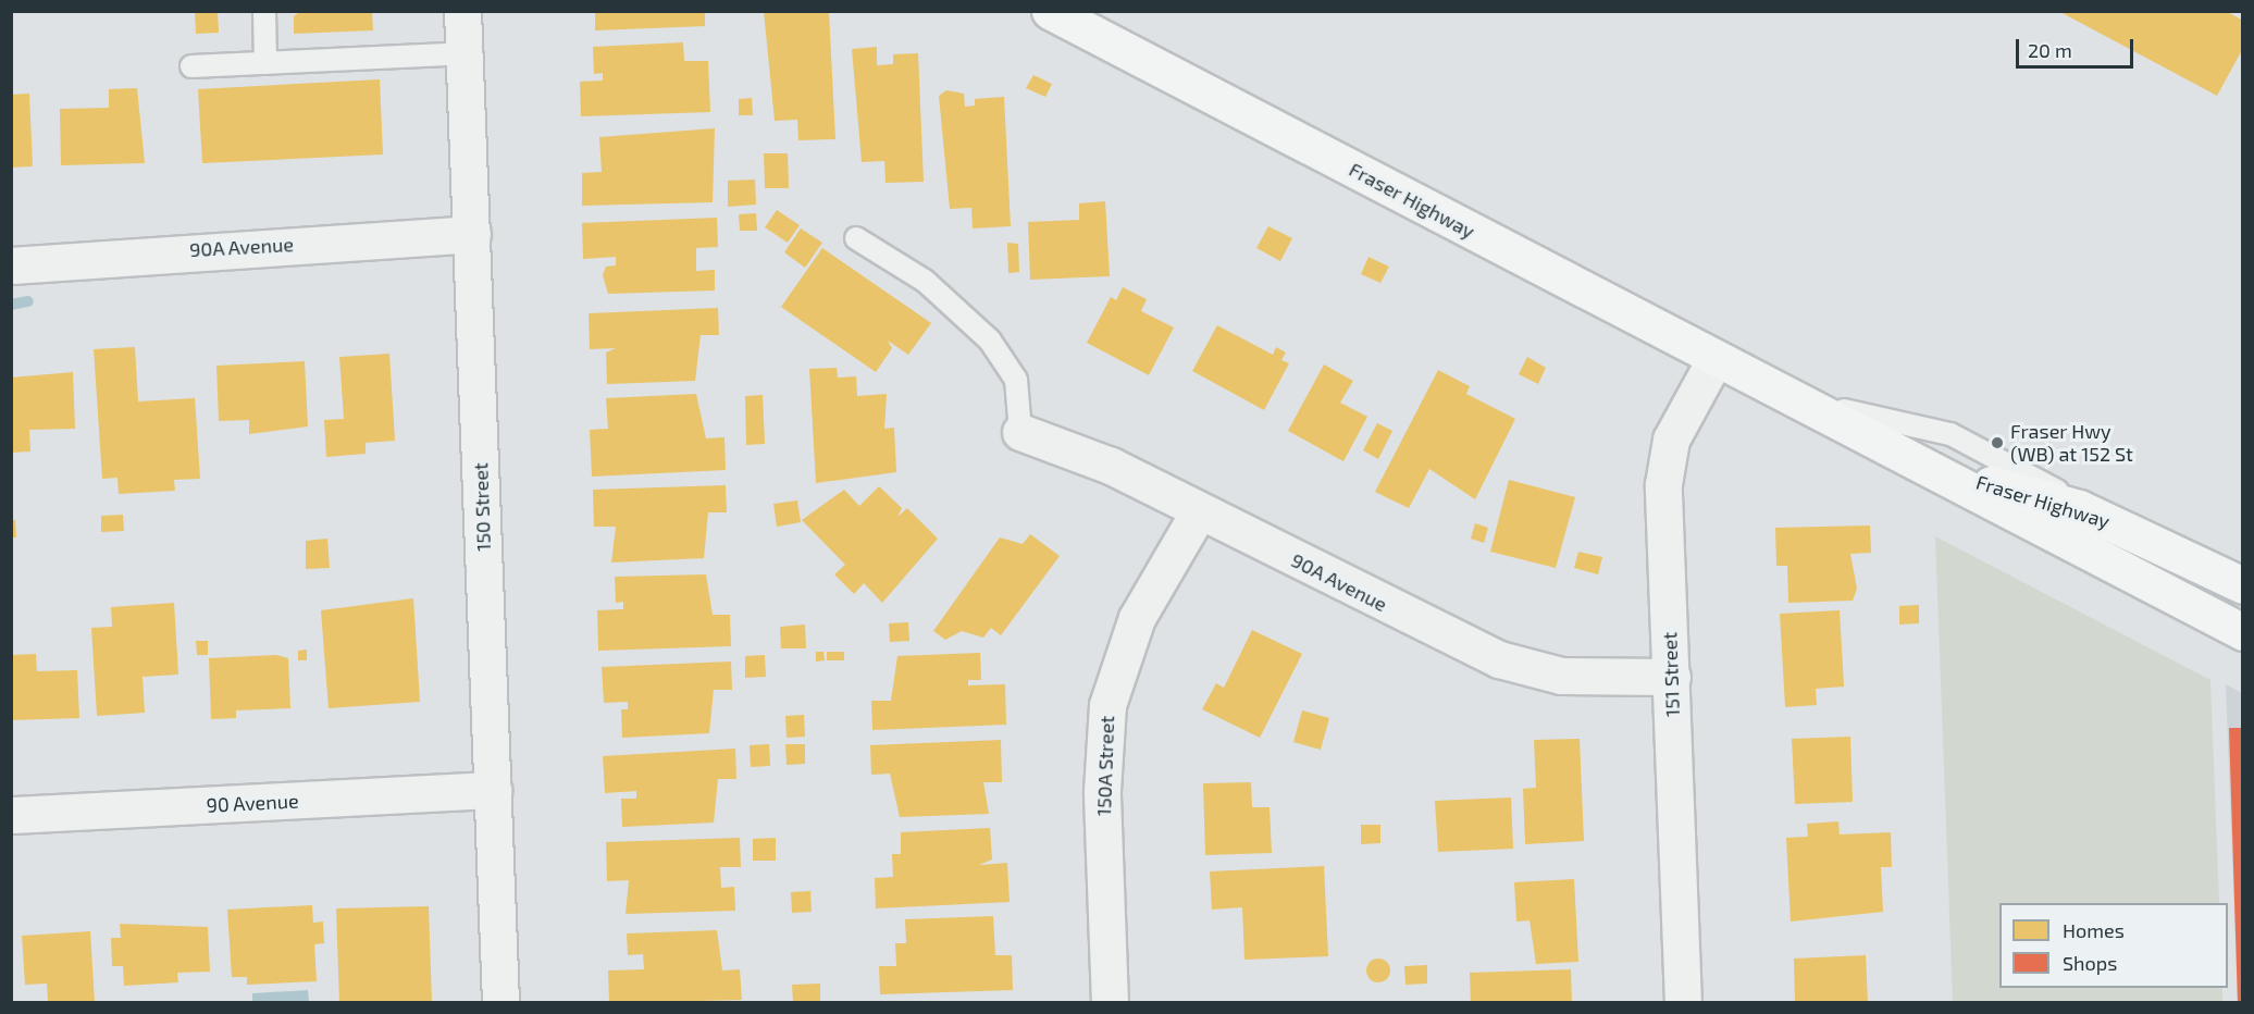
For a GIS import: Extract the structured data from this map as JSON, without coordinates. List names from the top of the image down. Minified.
{"streets":{"main road":["Fraser Highway"],"street":["90A Avenue","150 Street","151 Street","150A Street","90 Avenue"]},"crossings":[["Fraser Highway","151 Street"],["90A Avenue","150 Street"],["90A Avenue","151 Street"],["90A Avenue","150A Street"],["150 Street","90 Avenue"]],"places":["Fraser Hwy (WB) at 152 St"],"legend":["Homes","Shops"],"scale_bar":"20 m"}
